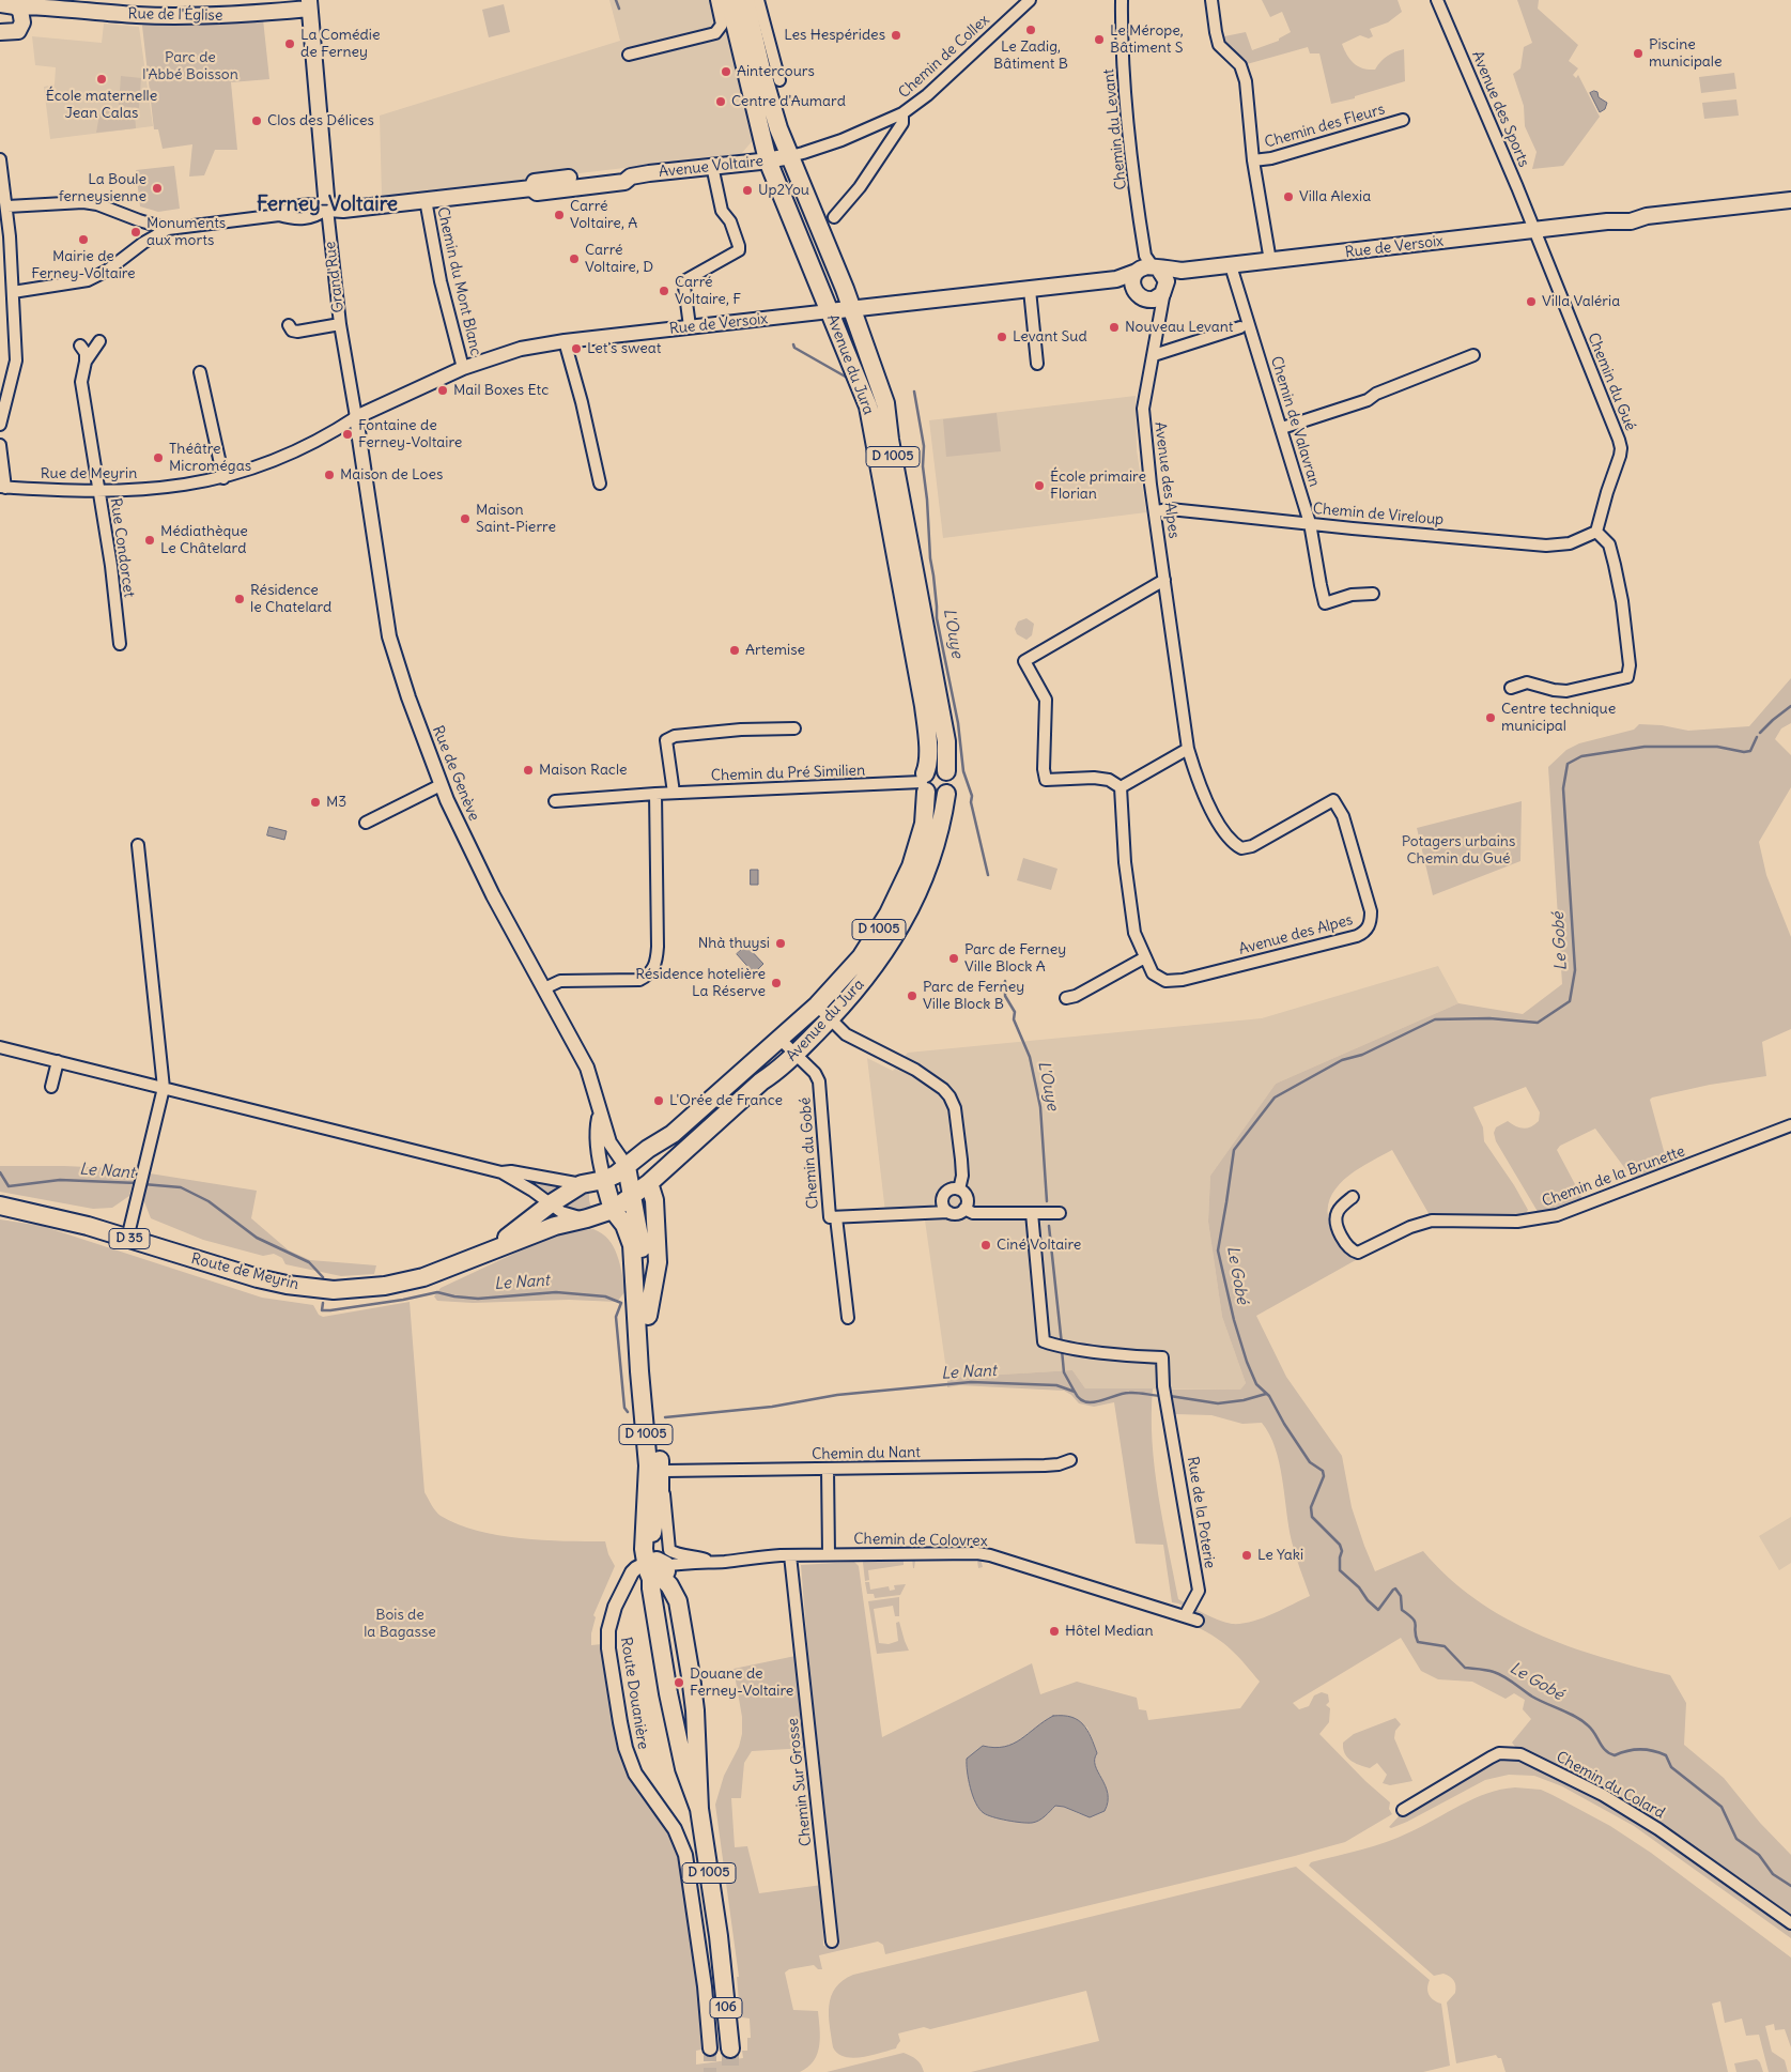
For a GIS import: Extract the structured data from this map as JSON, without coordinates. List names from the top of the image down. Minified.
{"streets":{"main road":["Rue de l'Église","Avenue Voltaire","Rue de Versoix","Grand'Rue","Avenue du Jura","D 1005","D 35","Route de Meyrin","106"],"street":["Chemin de Collex","Avenue des Sports","Chemin des Fleurs","Chemin du Levant","Chemin du Mont Blanc","Chemin du Gué","Chemin de Valavran","Rue de Meyrin","Avenue des Alpes","Chemin de Vireloup","Rue Condorcet","Rue de Genève","Chemin du Pré Similien","Chemin du Gobé","Chemin de la Brunette","Chemin du Nant","Rue de la Poterie","Chemin de Colovrex","Route Douanière","Chemin Sur Grosse","Chemin du Colard"]},"crossings":[["Rue de l'Église","Grand'Rue"],["Chemin de Collex","Avenue Voltaire"],["Chemin de Collex","Avenue du Jura"],["Avenue des Sports","Rue de Versoix"],["Avenue des Sports","Chemin du Gué"],["Chemin des Fleurs","Rue de Versoix"],["Chemin du Levant","Rue de Versoix"],["Chemin du Levant","Avenue des Alpes"],["Avenue Voltaire","Grand'Rue"],["Avenue Voltaire","Chemin du Mont Blanc"],["Avenue Voltaire","Avenue du Jura"],["Rue de Versoix","Grand'Rue"],["Rue de Versoix","Chemin du Mont Blanc"],["Rue de Versoix","Avenue du Jura"],["Rue de Versoix","Chemin du Gué"],["Rue de Versoix","Chemin de Valavran"],["Rue de Versoix","Rue de Meyrin"],["Rue de Versoix","Avenue des Alpes"],["Rue de Versoix","Rue de Genève"],["Grand'Rue","Rue de Meyrin"],["Grand'Rue","Rue de Genève"],["Avenue du Jura","D 1005"],["Avenue du Jura","Rue de Genève"],["Avenue du Jura","Chemin du Pré Similien"],["Avenue du Jura","Chemin du Gobé"],["Avenue du Jura","Route de Meyrin"],["Chemin du Gué","Chemin de Vireloup"],["Chemin de Valavran","Chemin de Vireloup"],["D 1005","Chemin du Pré Similien"],["D 1005","Route de Meyrin"],["D 1005","Chemin du Nant"],["D 1005","Chemin de Colovrex"],["D 1005","Route Douanière"],["D 1005","106"],["Rue de Meyrin","Rue Condorcet"],["Rue de Meyrin","Rue de Genève"],["Avenue des Alpes","Chemin de Vireloup"],["Rue de Genève","Route de Meyrin"],["Rue de la Poterie","Chemin de Colovrex"],["Chemin de Colovrex","Route Douanière"],["Chemin de Colovrex","Chemin Sur Grosse"]],"districts":["Ferney-Voltaire"],"water":["L'Ouye","Le Gobé","Le Nant"],"parks":["Parc de l'Abbé Boisson","Potagers urbains Chemin du Gué","Bois de la Bagasse"],"places":["Le Zadig, Bâtiment B","Les Hespérides","Le Mérope, Bâtiment S","La Comédie de Ferney","Piscine municipale","Aintercours","École maternelle Jean Calas","Centre d'Aumard","Clos des Délices","La Boule ferneysienne","Up2You","Villa Alexia","Carré Voltaire, A","Monuments aux morts","Mairie de Ferney-Voltaire","Carré Voltaire, D","Carré Voltaire, F","Villa Valéria","Nouveau Levant","Levant Sud","Let's sweat","Mail Boxes Etc","Fontaine de Ferney-Voltaire","Théâtre Micromégas","Maison de Loes","École primaire Florian","Maison Saint-Pierre","Médiathèque Le Châtelard","Résidence le Chatelard","Artemise","Centre technique municipal","Maison Racle","M3","Nhà thuysi","Parc de Ferney Ville Block A","Résidence hotelière La Réserve","Parc de Ferney Ville Block B","L'Orée de France","Ciné Voltaire","Le Yaki","Hôtel Median","Douane de Ferney-Voltaire"]}
